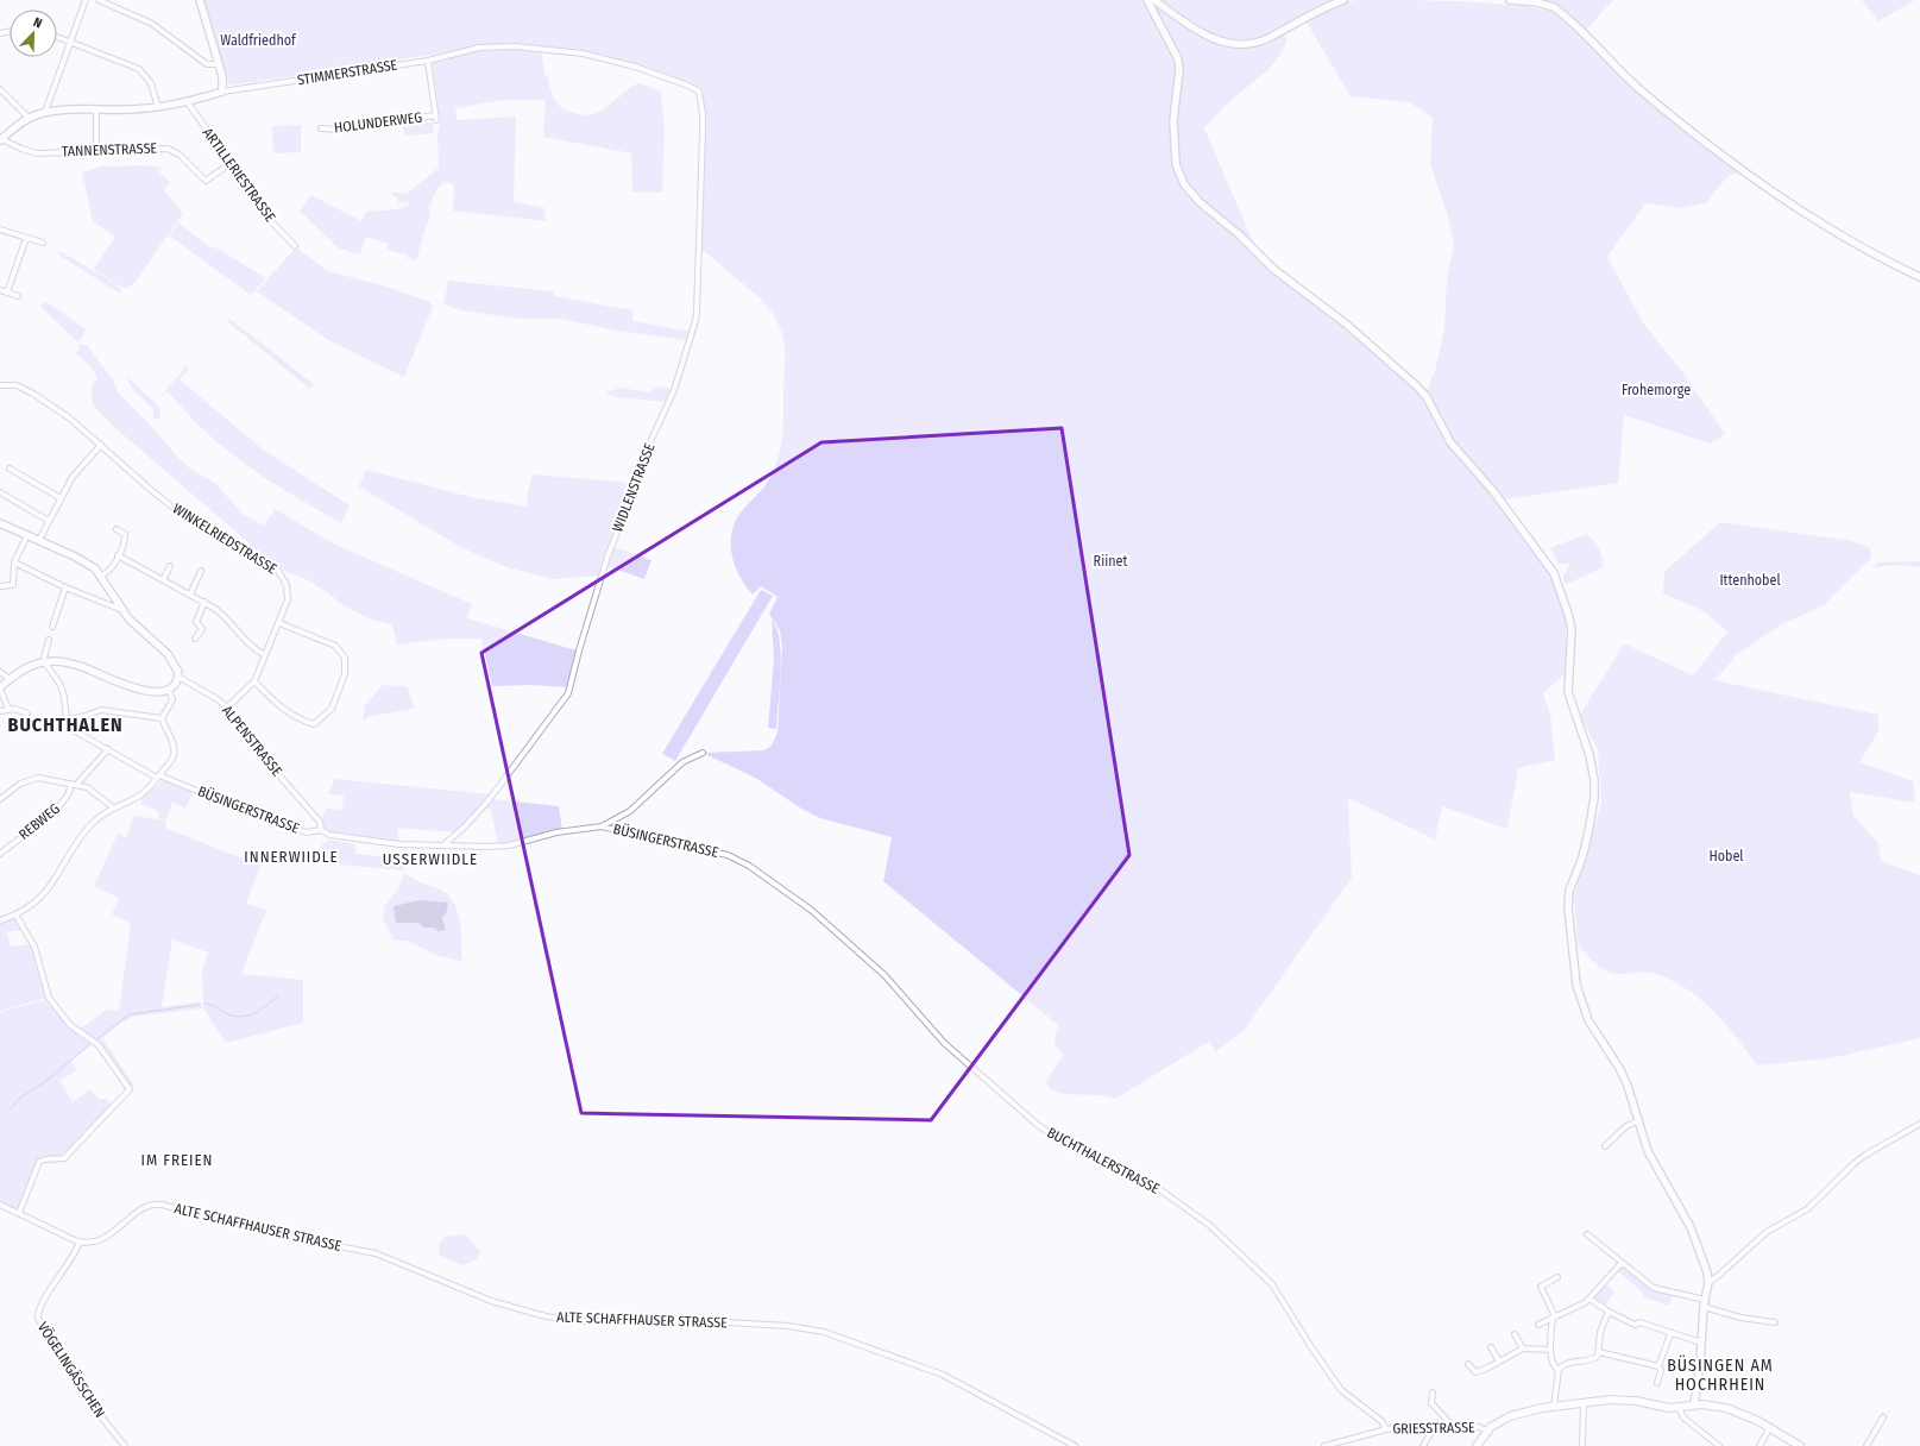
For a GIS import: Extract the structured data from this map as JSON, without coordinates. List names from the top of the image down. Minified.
{"streets":{"street":["STIMMERSTRASSE","HOLUNDERWEG","TANNENSTRASSE","ARTILLERIESTRASSE","WIDLENSTRASSE","WINKELRIEDSTRASSE","ALPENSTRASSE","BÜSINGERSTRASSE","REBWEG","BUCHTHALERSTRASSE","ALTE SCHAFFHAUSER STRASSE","VÖGELINGÄSSCHEN","GRIESSTRASSE"]},"crossings":[["STIMMERSTRASSE","HOLUNDERWEG"],["STIMMERSTRASSE","TANNENSTRASSE"],["STIMMERSTRASSE","ARTILLERIESTRASSE"],["STIMMERSTRASSE","WIDLENSTRASSE"],["TANNENSTRASSE","ARTILLERIESTRASSE"],["WIDLENSTRASSE","BÜSINGERSTRASSE"],["WINKELRIEDSTRASSE","ALPENSTRASSE"],["ALPENSTRASSE","BÜSINGERSTRASSE"],["BÜSINGERSTRASSE","BUCHTHALERSTRASSE"],["BUCHTHALERSTRASSE","GRIESSTRASSE"],["ALTE SCHAFFHAUSER STRASSE","VÖGELINGÄSSCHEN"]],"districts":["BUCHTHALEN","INNERWIIDLE","USSERWIIDLE","IM FREIEN","BÜSINGEN AM HOCHRHEIN"],"parks":["Waldfriedhof","Frohemorge","Riinet","Ittenhobel","Hobel"],"north":"top right"}
